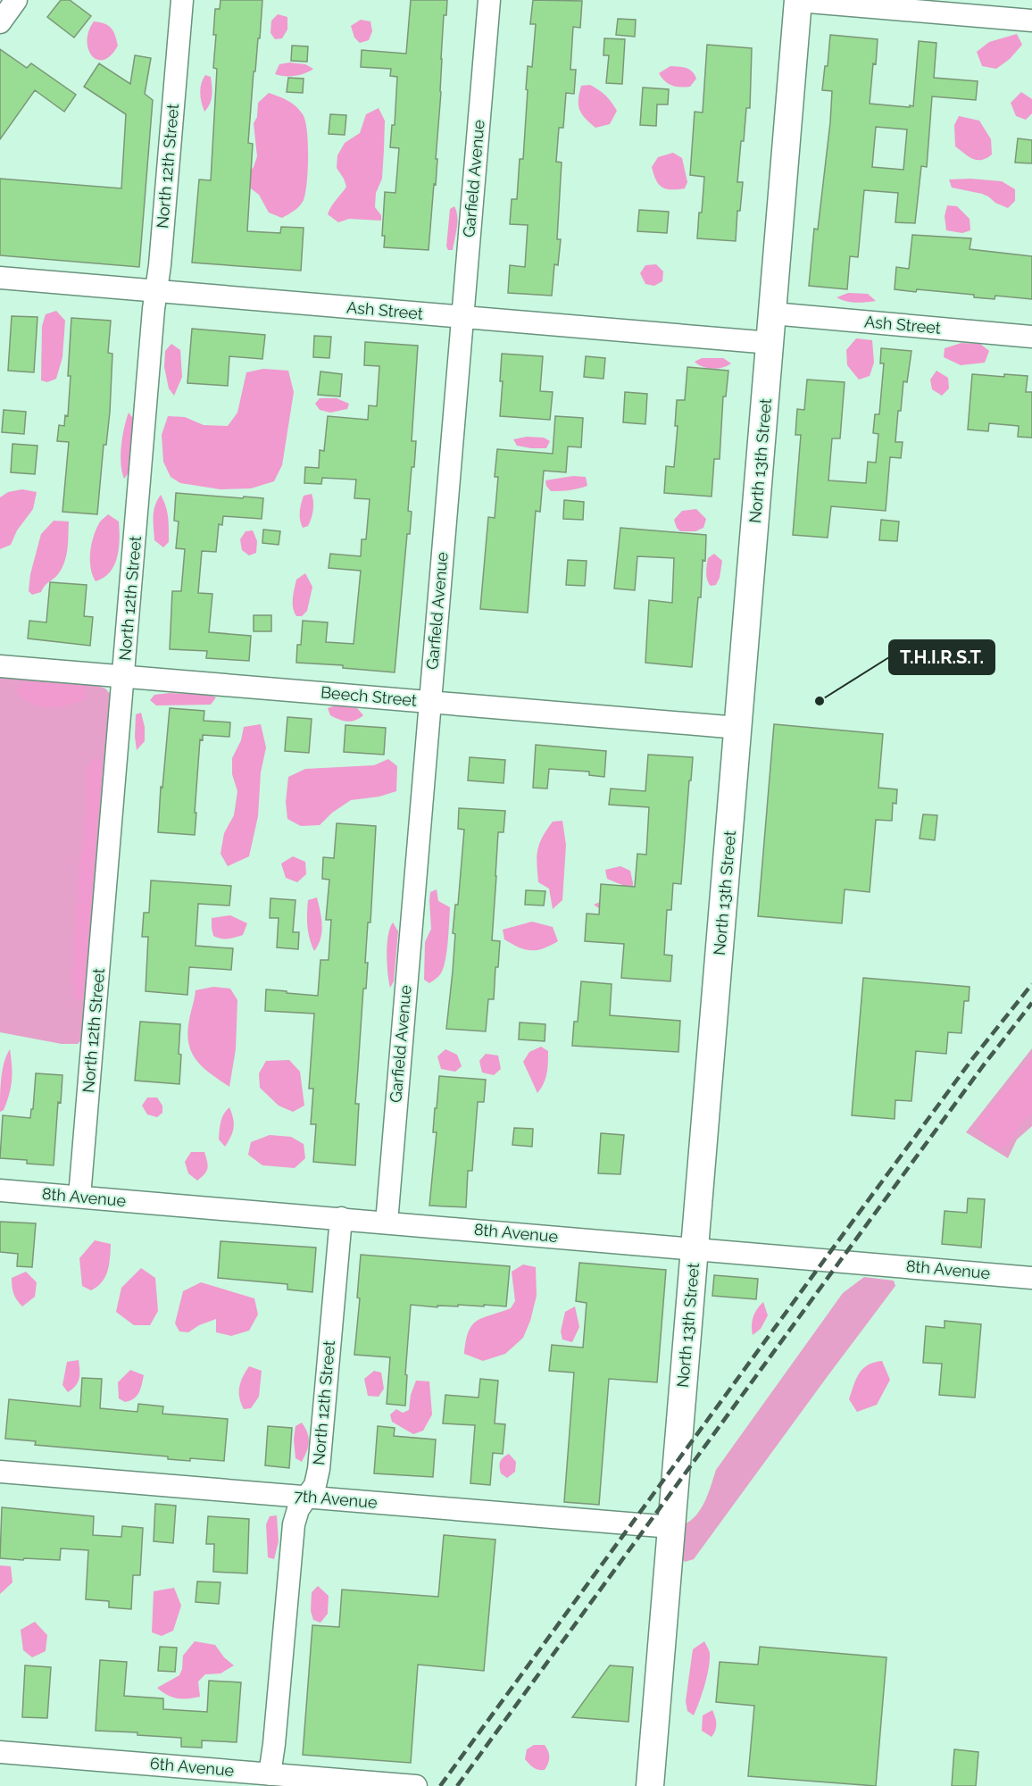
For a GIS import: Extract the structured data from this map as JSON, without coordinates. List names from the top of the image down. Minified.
{"streets":{"main road":["North 13th Street"],"street":["North 12th Street","Garfield Avenue","Ash Street","Beech Street","8th Avenue","7th Avenue","6th Avenue"]},"crossings":[["North 12th Street","Ash Street"],["North 12th Street","Beech Street"],["North 12th Street","8th Avenue"],["North 12th Street","7th Avenue"],["North 12th Street","6th Avenue"],["Garfield Avenue","Ash Street"],["Garfield Avenue","Beech Street"],["Garfield Avenue","8th Avenue"],["Ash Street","North 13th Street"],["North 13th Street","Beech Street"],["North 13th Street","8th Avenue"],["North 13th Street","7th Avenue"]],"places":["T.H.I.R.S.T."]}
